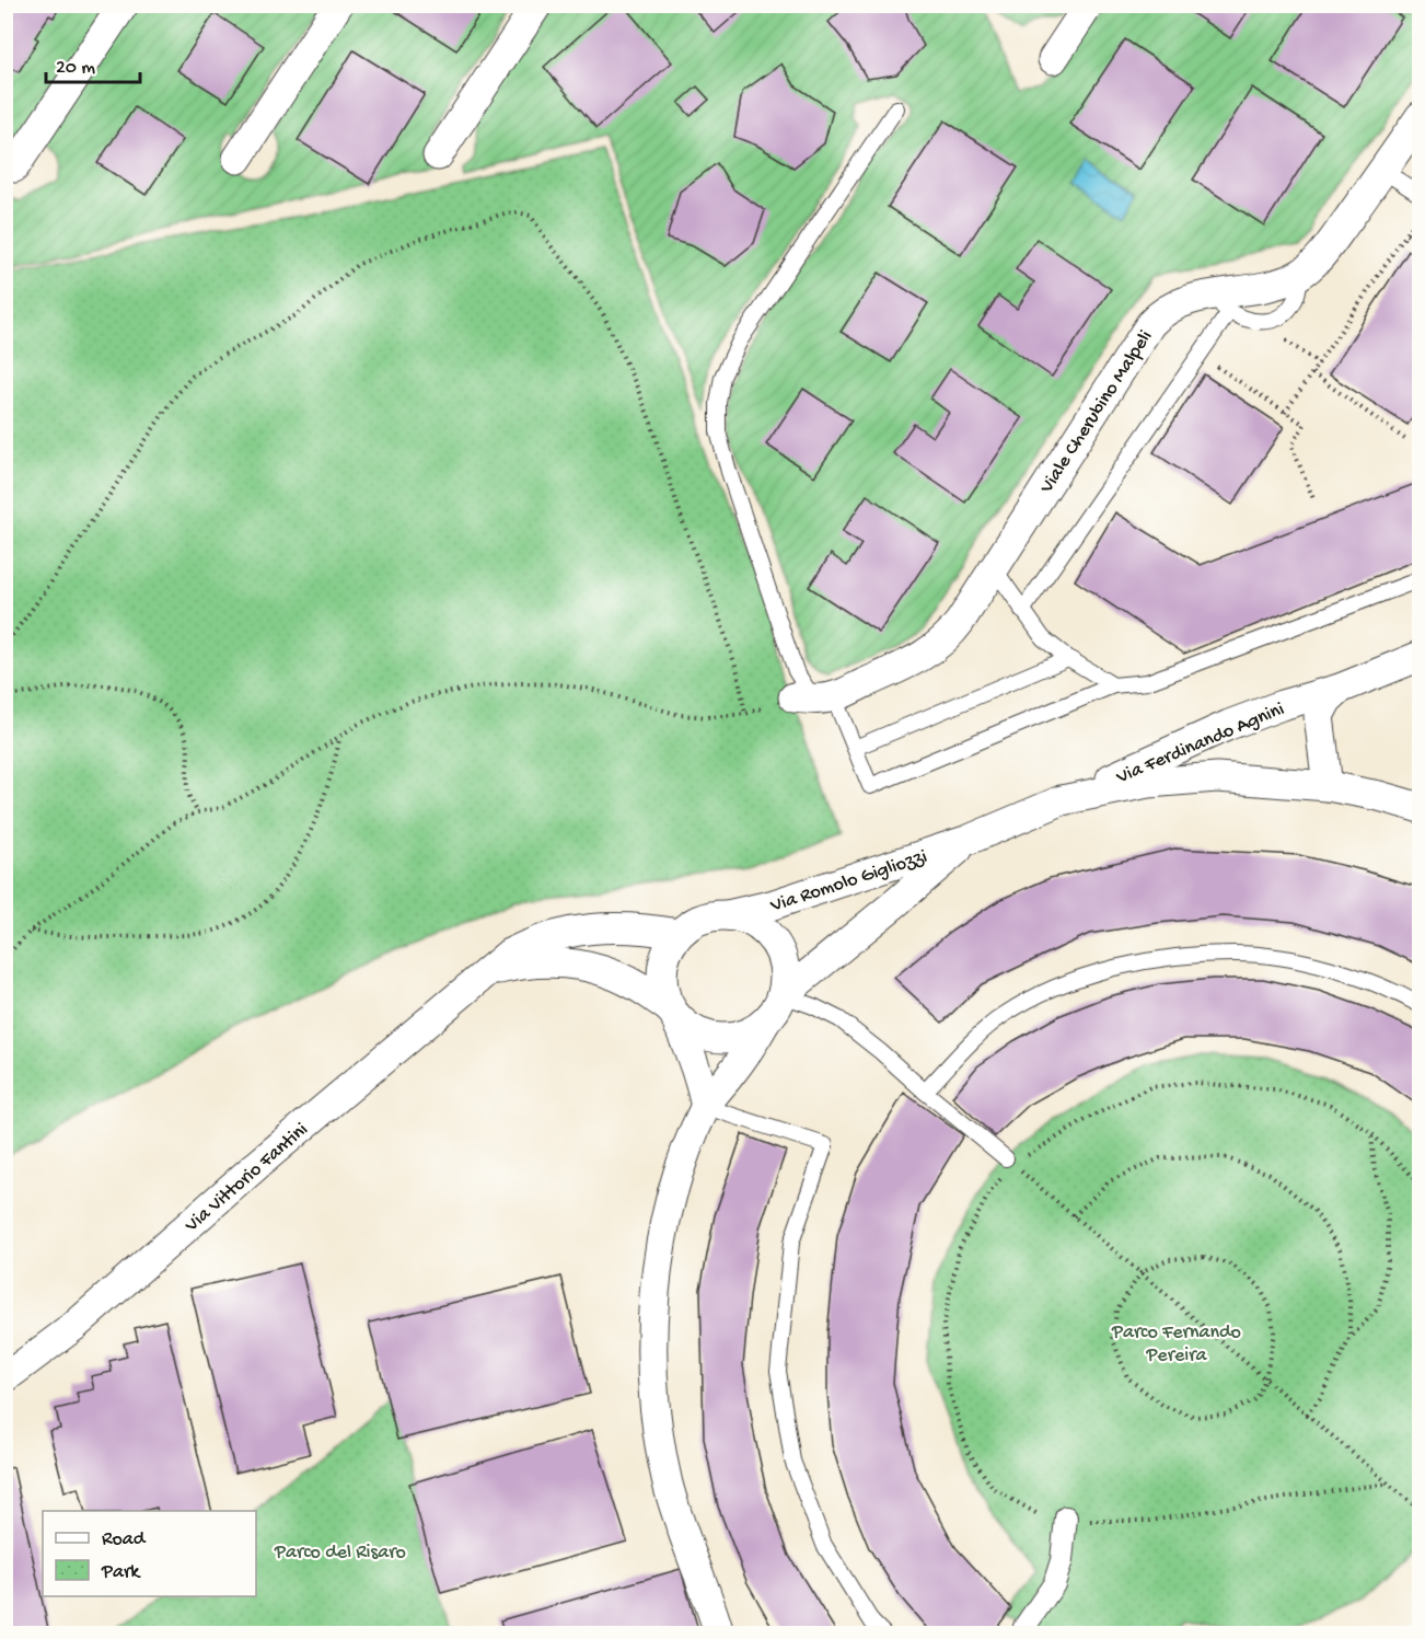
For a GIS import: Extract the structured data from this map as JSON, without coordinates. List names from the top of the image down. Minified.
{"streets":{"street":["Viale Cherubino Malpeli","Via Ferdinando Agnini","Via Romolo Gigliozzi","Via Vittorio Fantini"]},"crossings":[["Via Ferdinando Agnini","Via Romolo Gigliozzi"],["Via Romolo Gigliozzi","Via Vittorio Fantini"]],"parks":["Parco Fernando Pereira","Parco del Risaro"],"legend":["Road","Park"],"scale_bar":"20 m"}
